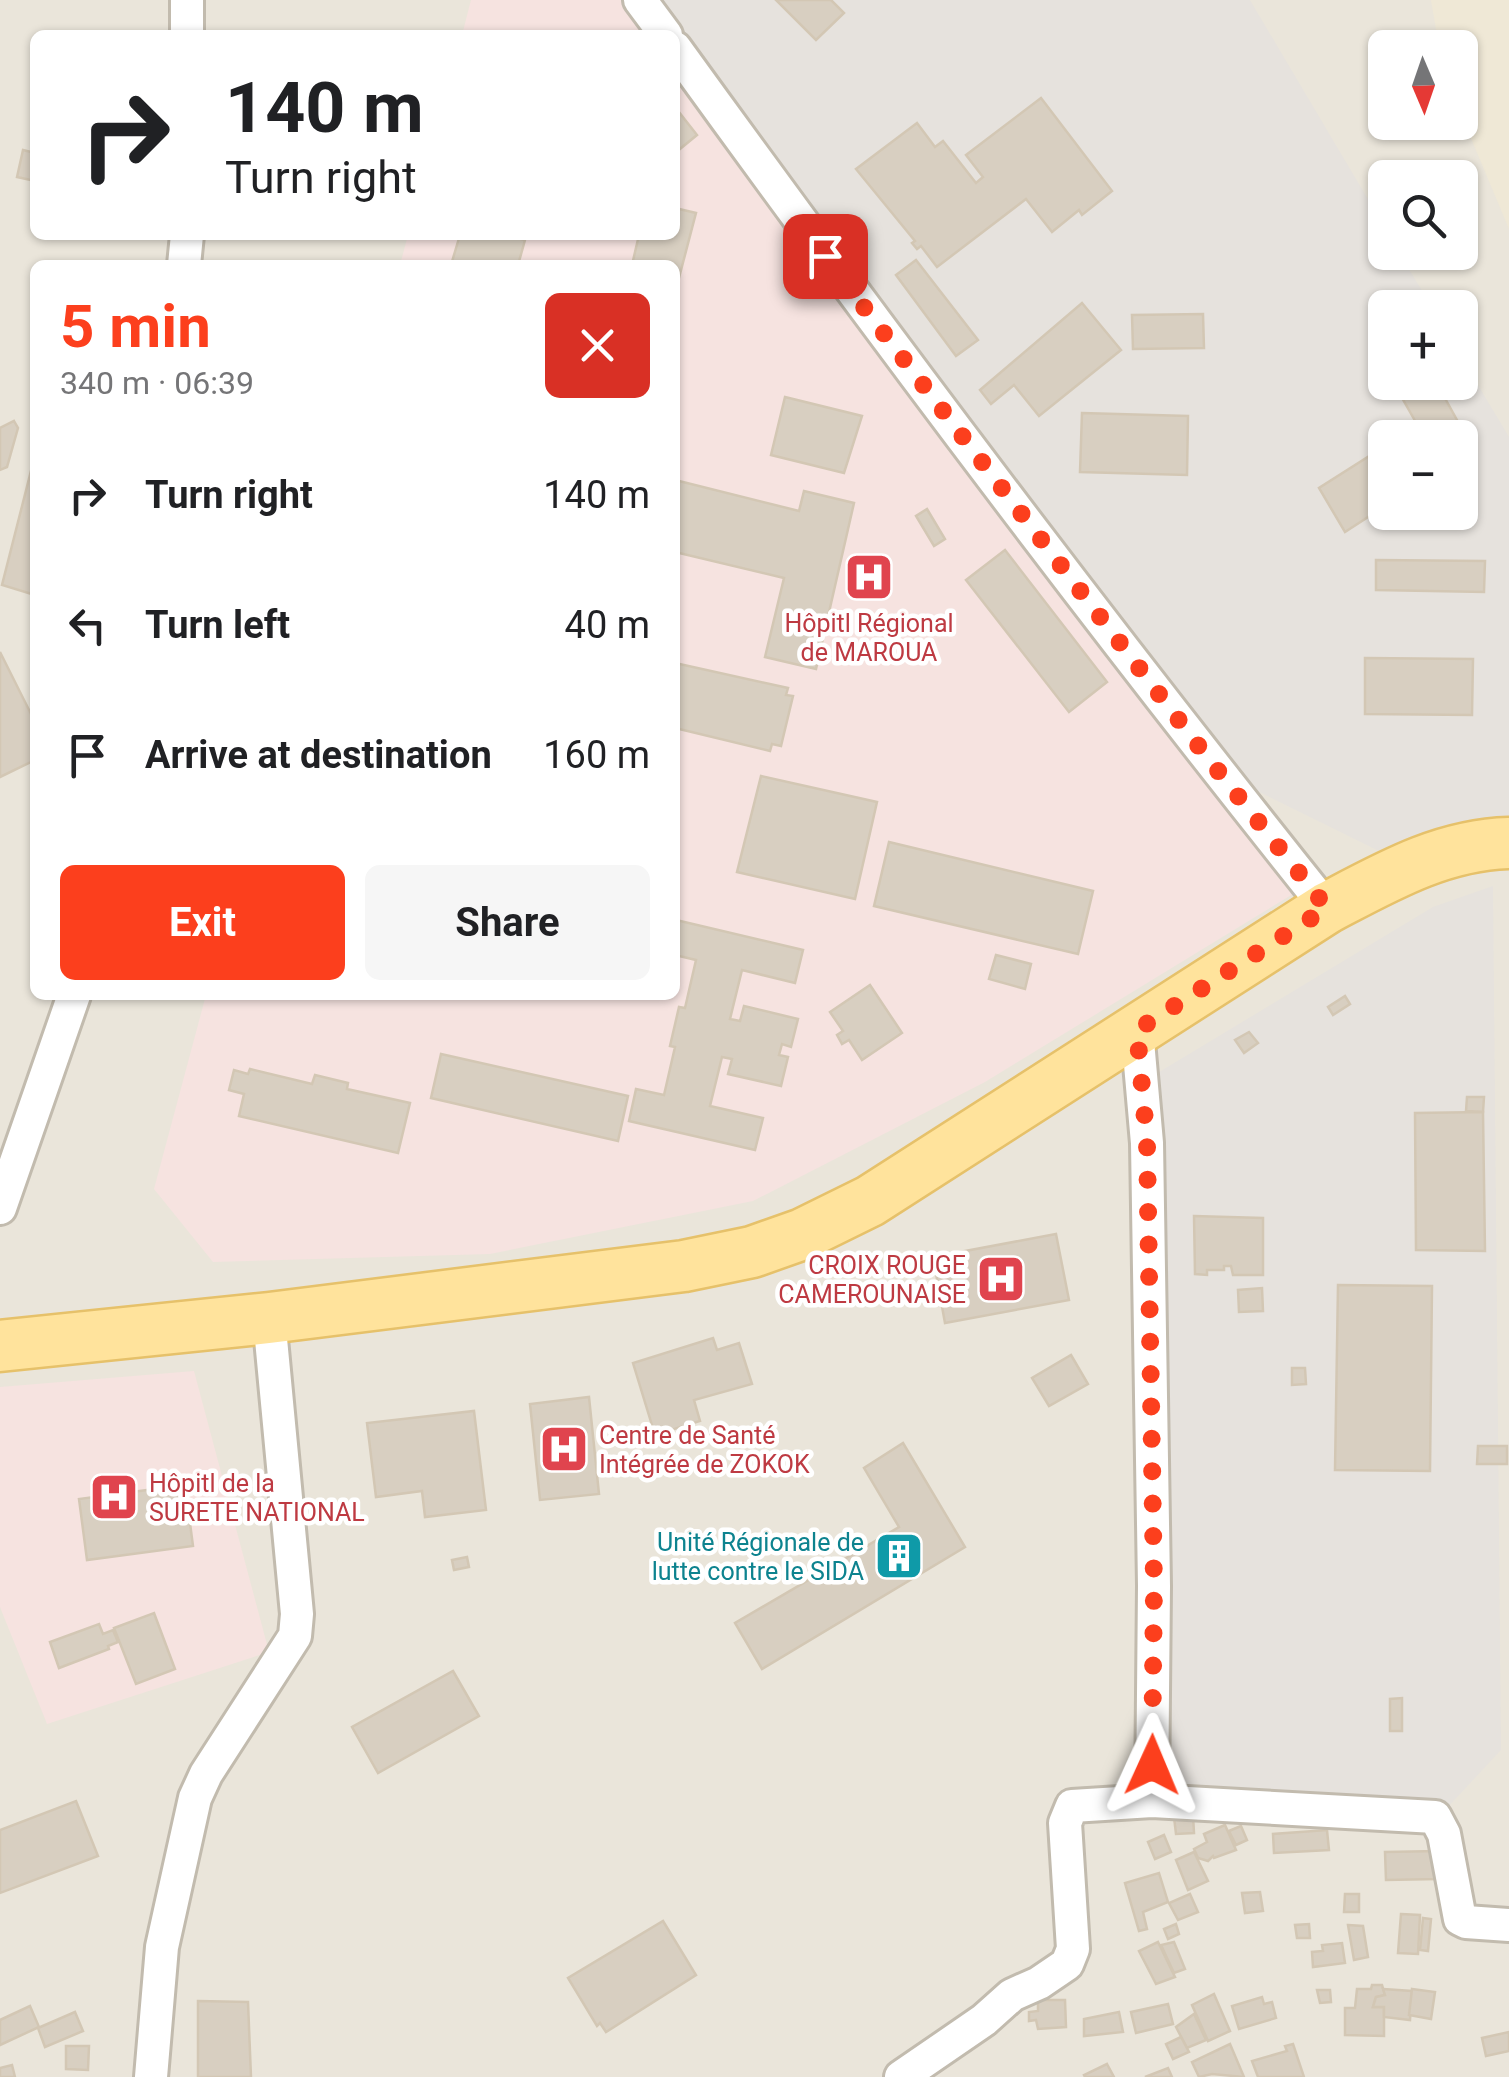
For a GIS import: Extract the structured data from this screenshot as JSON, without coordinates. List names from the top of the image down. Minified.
{"places":{"hospital":["Hôpitl Régional de MAROUA","CROIX ROUGE CAMEROUNAISE","Centre de Santé Intégrée de ZOKOK","Hôpitl de la SURETE NATIONAL"],"building":["Unité Régionale de lutte contre le SIDA"]},"north":"bottom","page":{"map_buttons":["+","−"],"turn":["140 m","Turn right"],"heading":["5 min","340 m · 06:39"],"list":[{"name":"Turn right","value":"140 m"},{"name":"Turn left","value":"40 m"},{"name":"Arrive at destination","value":"160 m"}],"buttons":["Exit","Share"]}}
